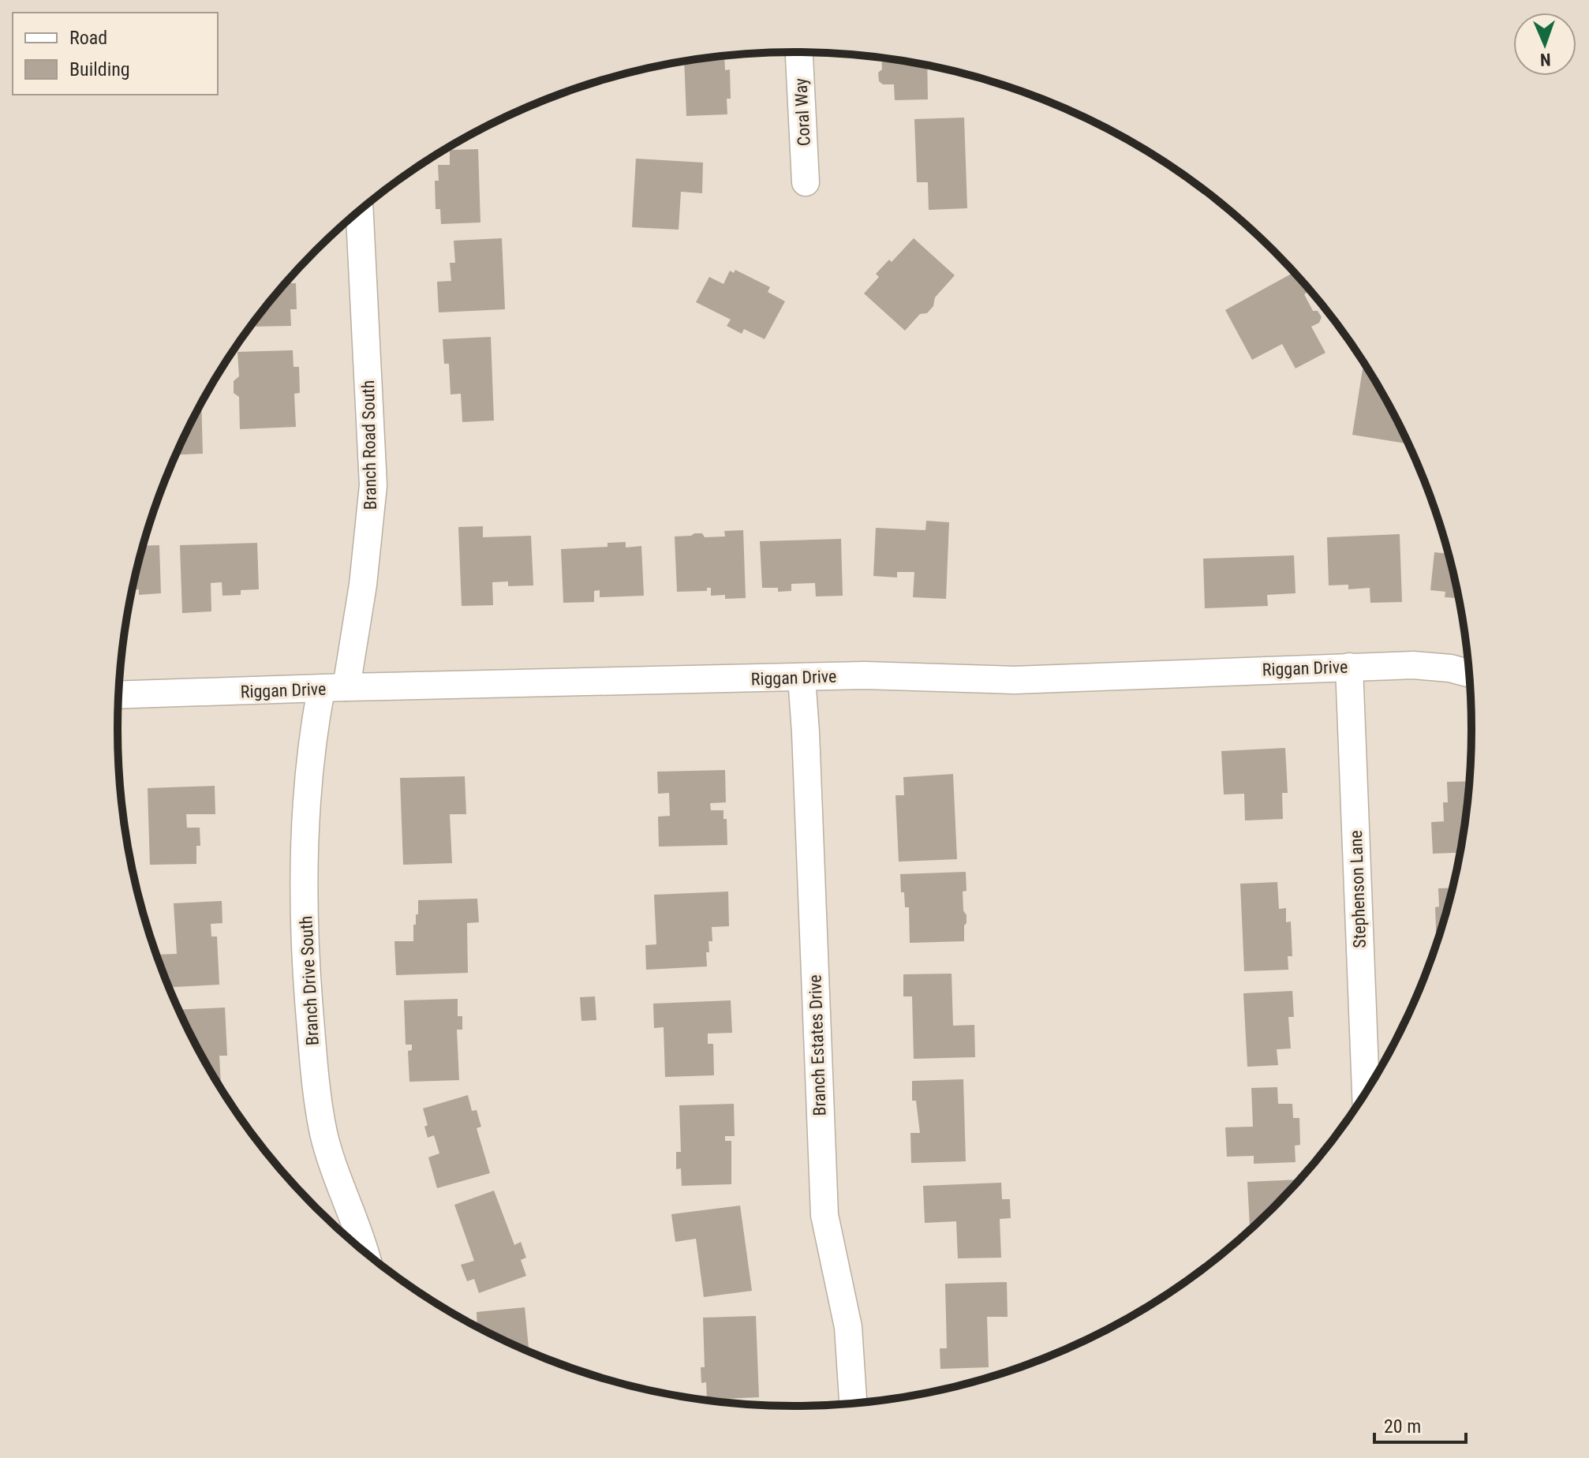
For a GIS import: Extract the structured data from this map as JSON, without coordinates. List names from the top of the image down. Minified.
{"streets":{"street":["Coral Way","Branch Road South","Riggan Drive","Stephenson Lane","Branch Drive South","Branch Estates Drive"]},"crossings":[["Branch Road South","Riggan Drive"],["Branch Road South","Branch Drive South"],["Riggan Drive","Stephenson Lane"],["Riggan Drive","Branch Drive South"],["Riggan Drive","Branch Estates Drive"]],"legend":["Road","Building"],"scale_bar":"20 m","north":"bottom"}
